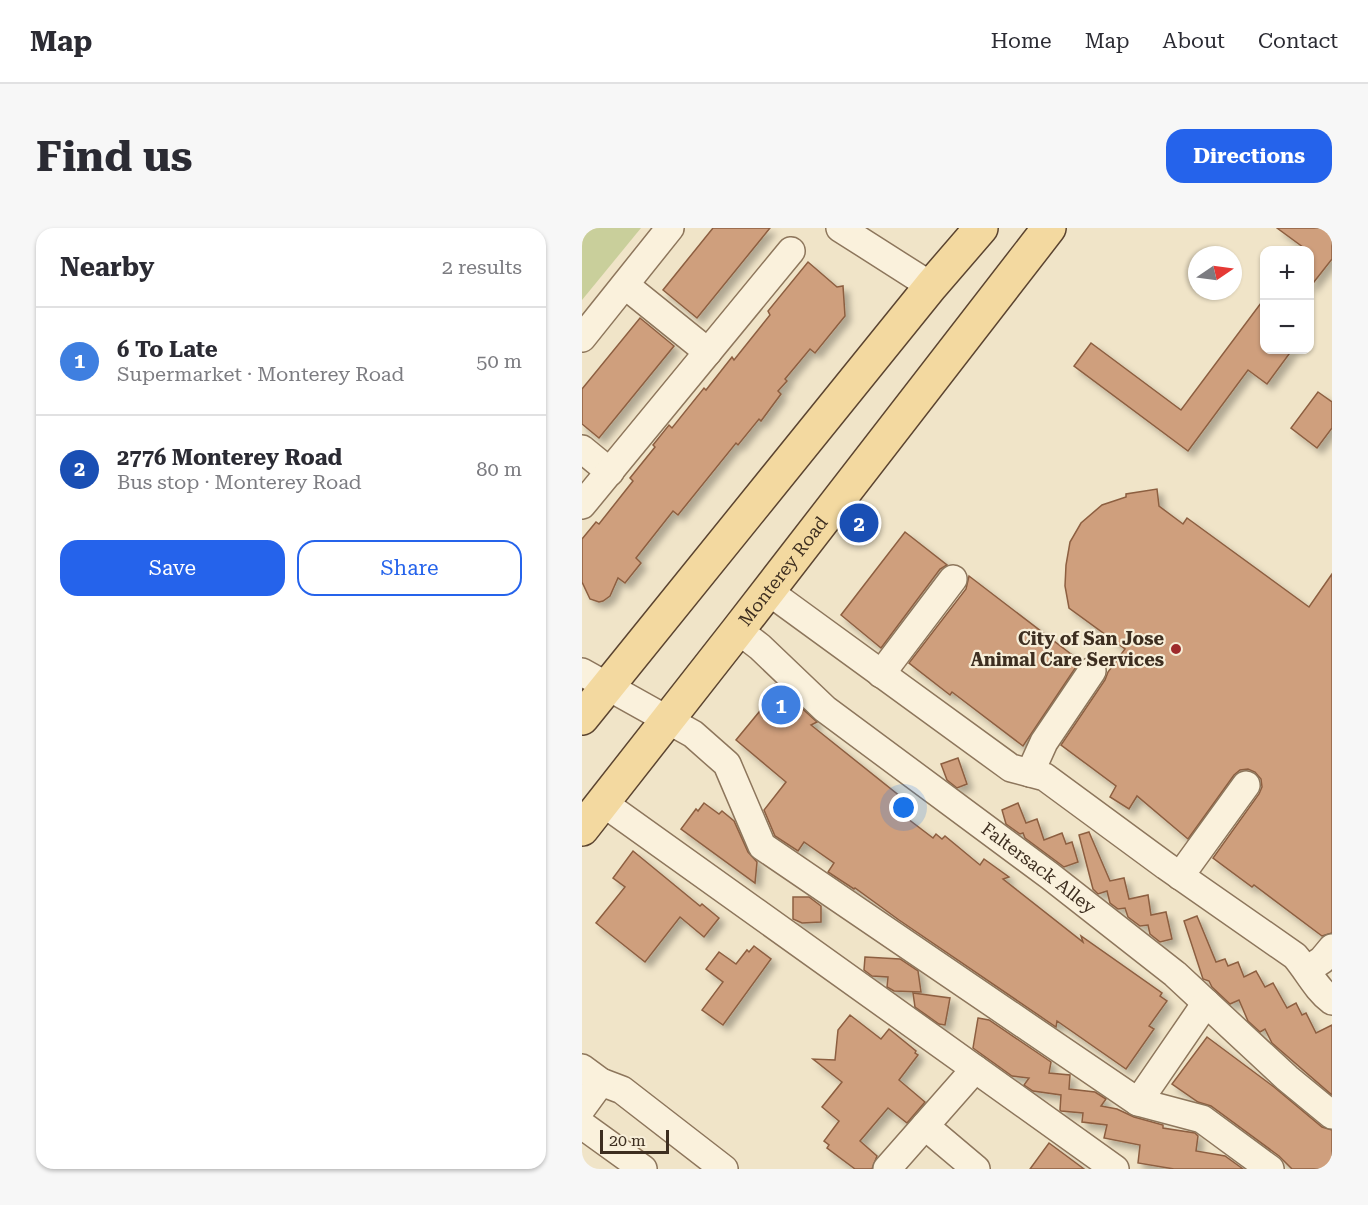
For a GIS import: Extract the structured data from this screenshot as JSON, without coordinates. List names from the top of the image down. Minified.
{"streets":{"main road":["Monterey Road"],"street":["Faltersack Alley"]},"crossings":[["Monterey Road","Faltersack Alley"]],"places":["City of San Jose Animal Care Services"],"scale_bar":"20 m","north":"right","page":{"header":"Map","nav":["Home","Map","About","Contact"],"buttons":["Directions",["Save","Share"]],"title":"Find us","heading":["Nearby","2 results"],"map_buttons":["+","−"],"list":[{"mark":"1","name":"6 To Late","note":"Supermarket · Monterey Road","value":"50 m"},{"mark":"2","name":"2776 Monterey Road","note":"Bus stop · Monterey Road","value":"80 m"}],"pins":["2","1"],"scale":"20 m"}}
